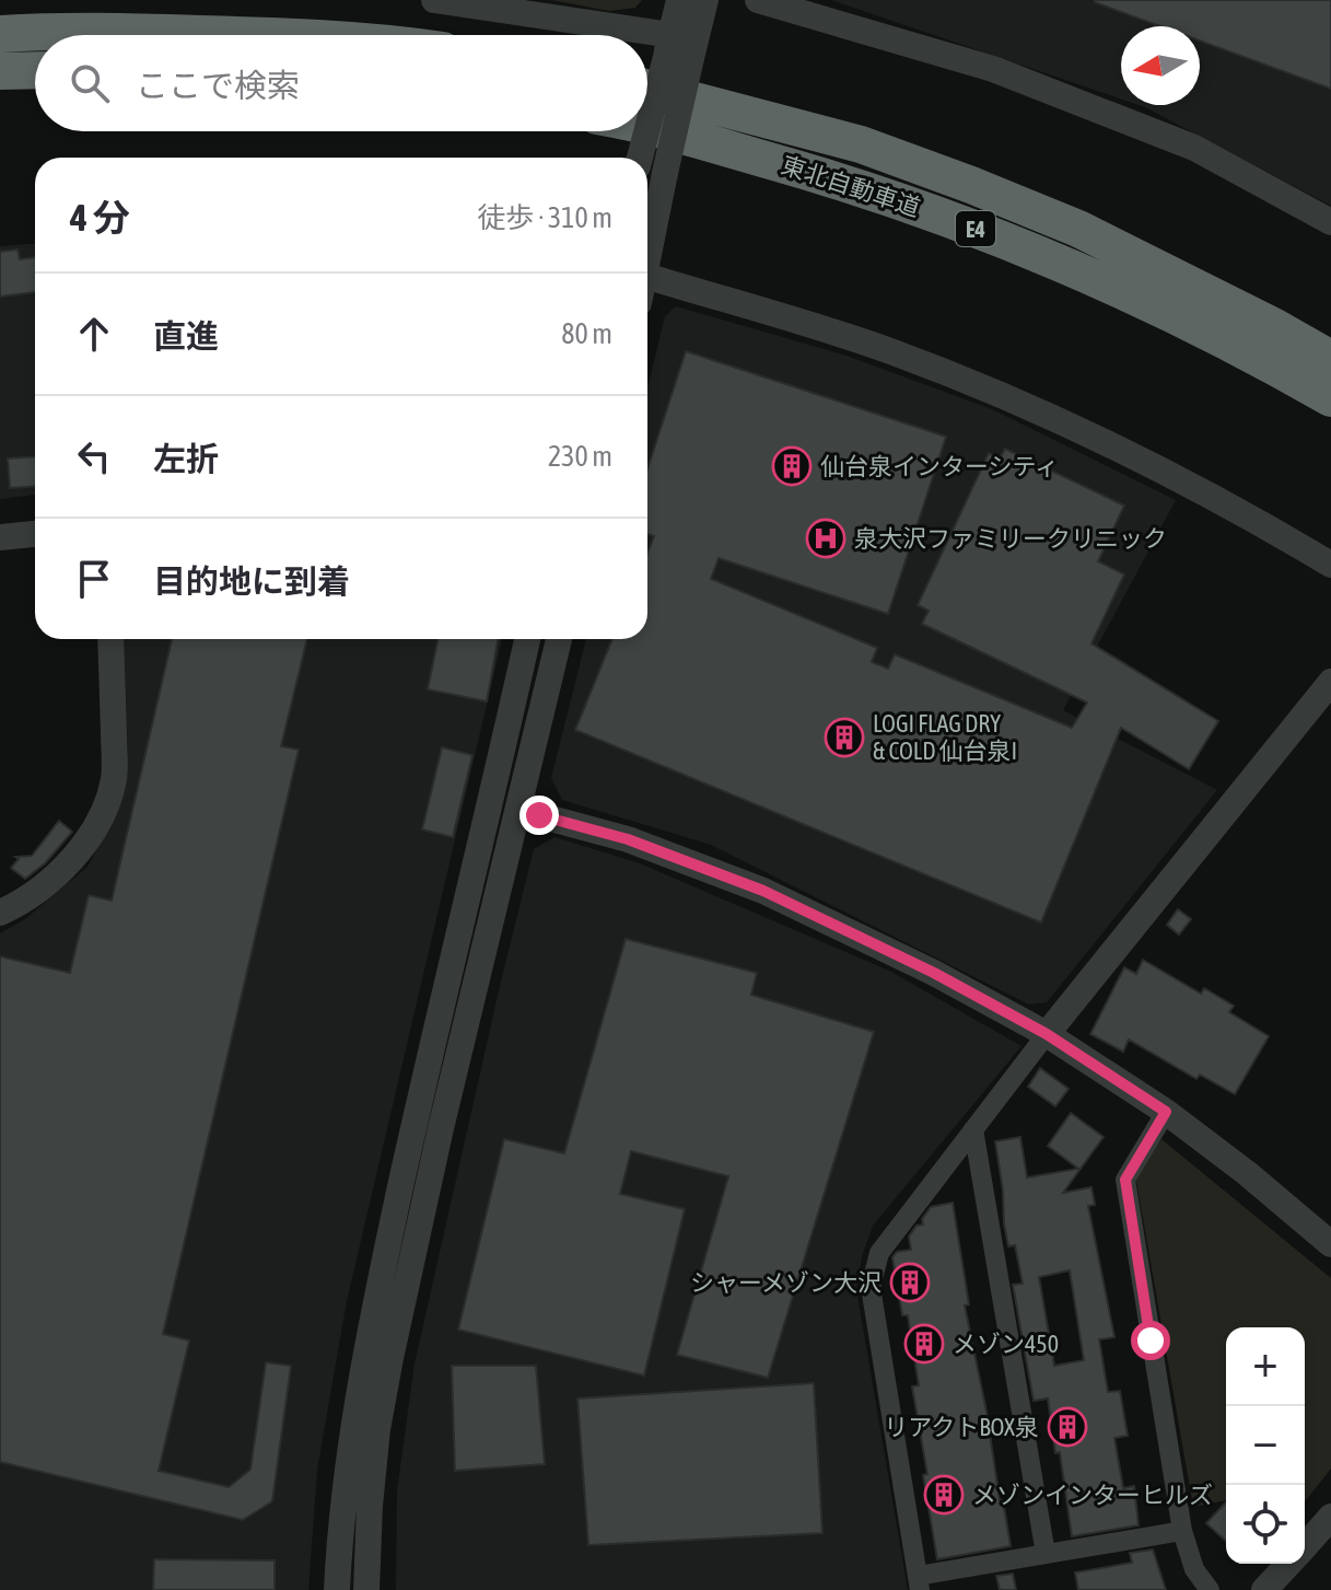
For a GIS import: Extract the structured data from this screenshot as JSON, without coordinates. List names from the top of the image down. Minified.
{"streets":{"highway":["東北自動車道","E4"]},"places":{"building":["仙台泉インターシティ","LOGI FLAG DRY & COLD 仙台泉I","シャーメゾン大沢","メゾン450","リアクトBOX泉","メゾンインターヒルズ"],"hospital":["泉大沢ファミリークリニック"]},"north":"left","page":{"search":"ここで検索","heading":["4 分","徒歩 · 310 m"],"list":[["直進","80 m"],["左折","230 m"],"目的地に到着"],"map_buttons":["+","−"]}}
